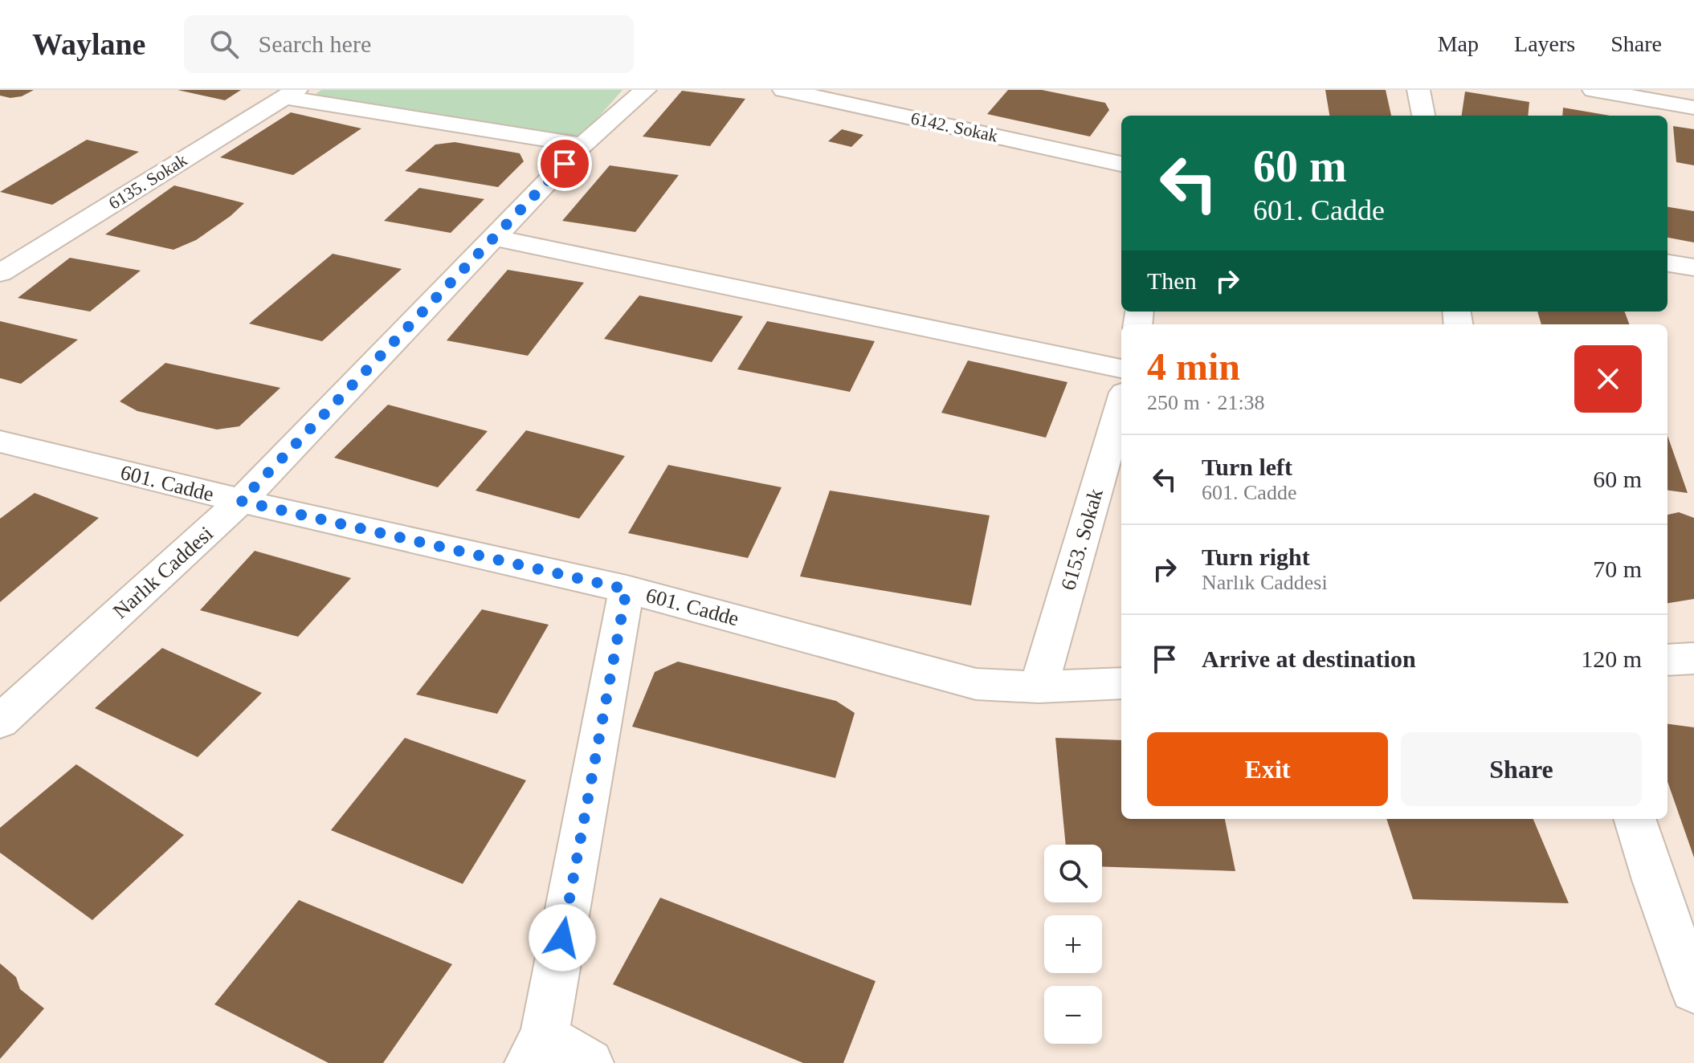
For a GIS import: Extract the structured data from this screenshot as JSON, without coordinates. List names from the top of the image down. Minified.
{"streets":{"street":["6142. Sokak","6135. Sokak","601. Cadde","6153. Sokak","Narlık Caddesi"]},"crossings":[["601. Cadde","6153. Sokak"],["601. Cadde","Narlık Caddesi"]],"page":{"header":"Waylane","search":"Search here","nav":["Map","Layers","Share"],"turn":["60 m","601. Cadde"],"then":"Then","heading":["4 min","250 m · 21:38"],"list":[{"name":"Turn left","note":"601. Cadde","value":"60 m"},{"name":"Turn right","note":"Narlık Caddesi","value":"70 m"},{"name":"Arrive at destination","value":"120 m"}],"buttons":["Exit","Share"],"map_buttons":["+","−"]}}
